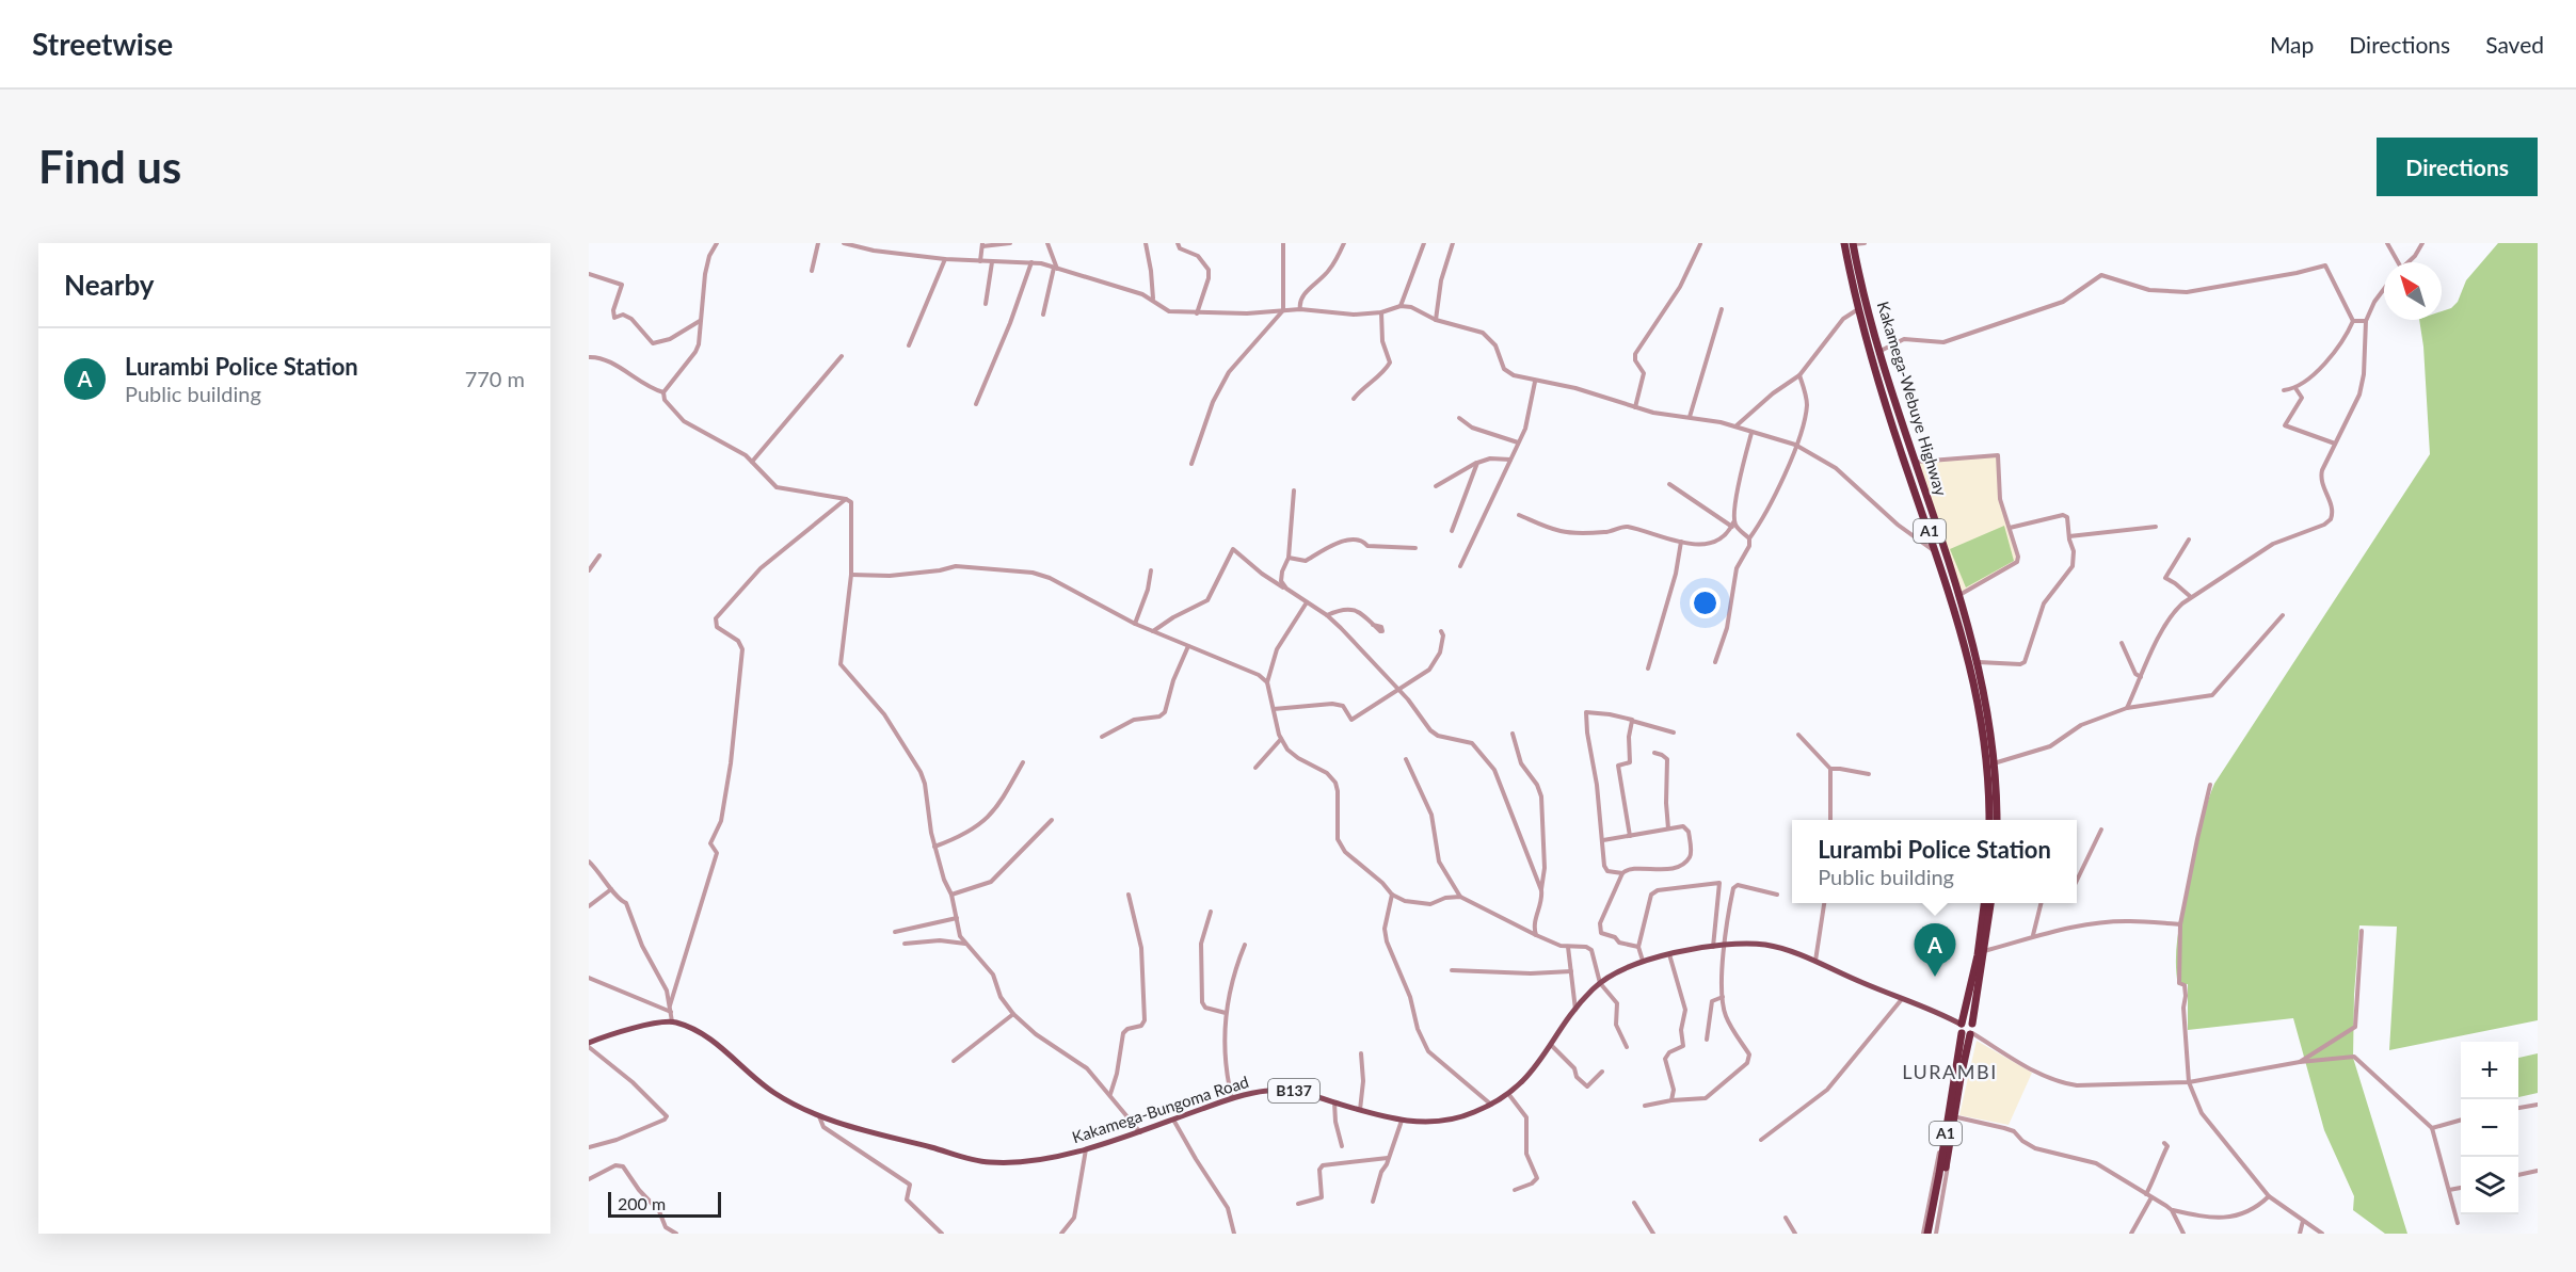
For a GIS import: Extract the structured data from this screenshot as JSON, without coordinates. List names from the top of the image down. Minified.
{"streets":{"highway":["Kakamega-Webuye Highway","A1"],"main road":["B137","Kakamega-Bungoma Road"]},"crossings":[["A1","Kakamega-Bungoma Road"]],"districts":["LURAMBI"],"scale_bar":"200 m","north":"top left","page":{"header":"Streetwise","nav":["Map","Directions","Saved"],"buttons":"Directions","title":"Find us","heading":"Nearby","list":[{"mark":"A","name":"Lurambi Police Station","note":"Public building","value":"770 m"}],"popup":["Lurambi Police Station","Public building"],"pins":"A","map_buttons":["+","−"],"scale":"200 m"}}
